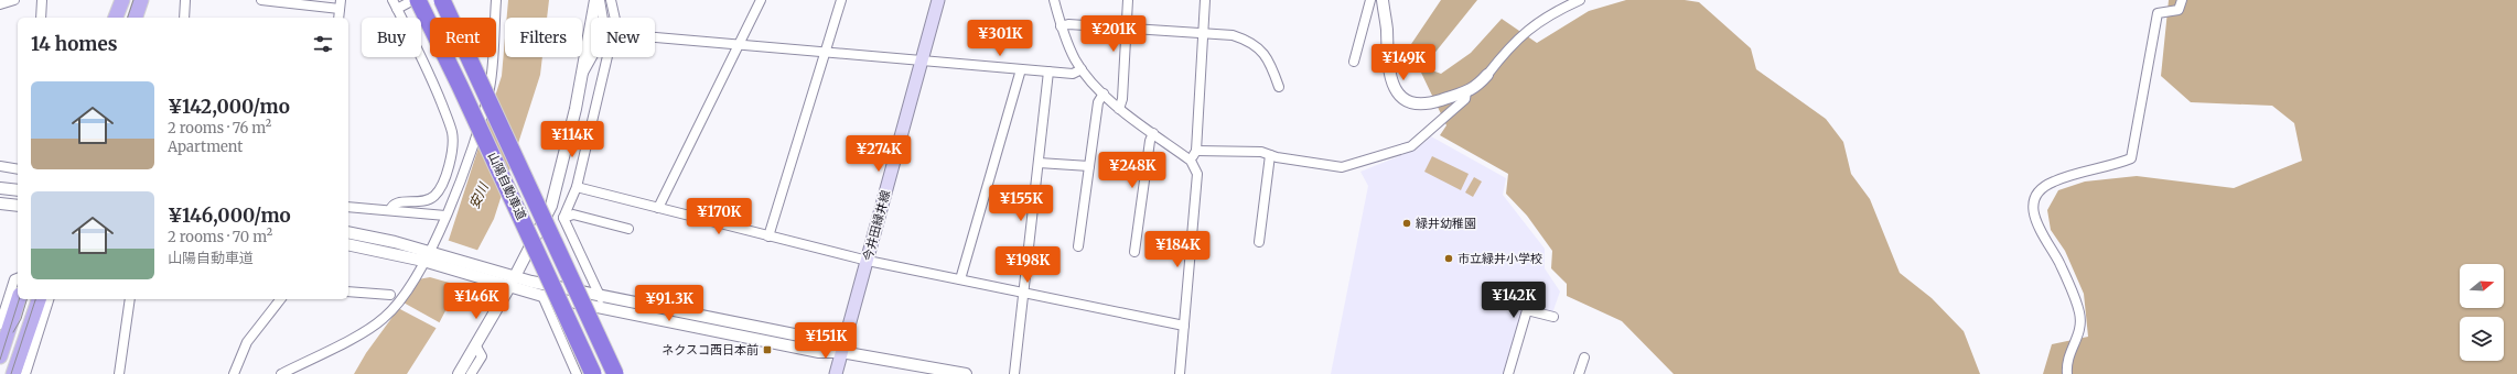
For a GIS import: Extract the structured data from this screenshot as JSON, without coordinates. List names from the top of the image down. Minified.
{"streets":{"highway":["山陽自動車道"],"main road":["今井田緑井線"]},"water":["安川"],"places":{"other":["緑井幼稚園","市立緑井小学校"],"transit":["ネクスコ西日本前"]},"north":"right","page":{"price":["¥201K","¥301K","¥149K","¥114K","¥274K","¥248K","¥155K","¥170K","¥184K","¥198K","¥142K","¥146K","¥91.3K","¥151K"],"chip":["Buy","Rent","Filters","New"],"heading":"14 homes","list":[{"name":"¥142,000/mo","note":"2 rooms · 76 m² · Apartment"},{"name":"¥146,000/mo","note":"2 rooms · 70 m² · 山陽自動車道"}]}}
